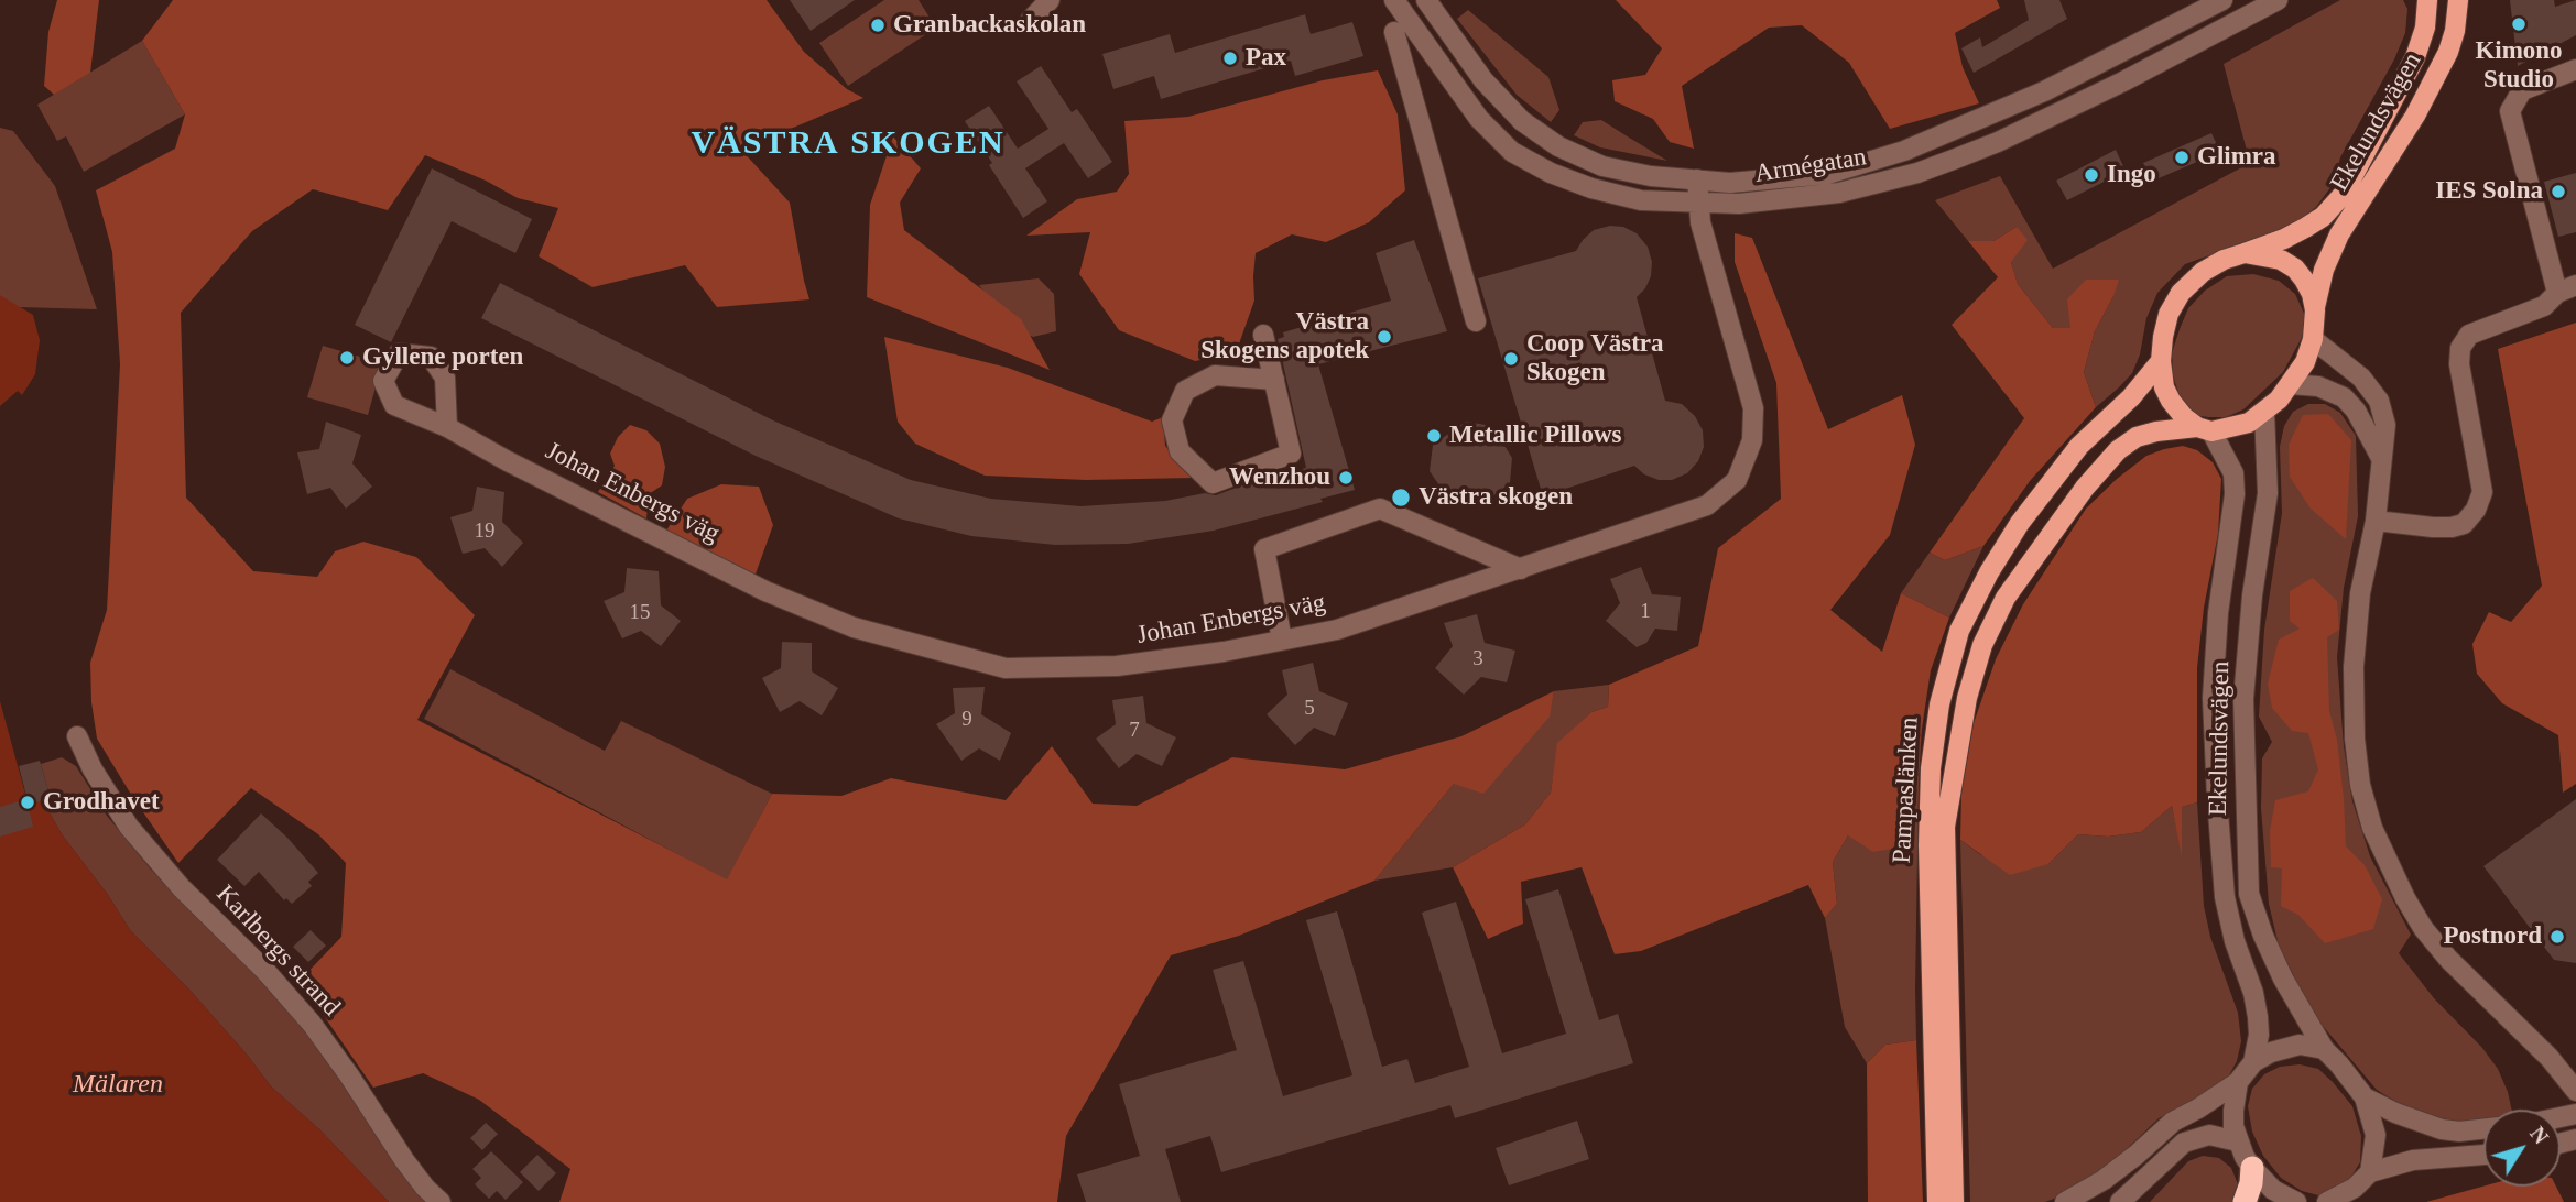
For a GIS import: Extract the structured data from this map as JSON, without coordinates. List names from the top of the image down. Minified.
{"streets":{"main road":["Ekelundsvägen","Pampaslänken"],"street":["Armégatan","Johan Enbergs väg","Karlbergs strand"]},"crossings":[["Ekelundsvägen","Pampaslänken"],["Armégatan","Johan Enbergs väg"]],"districts":["VÄSTRA SKOGEN"],"water":["Mälaren"],"places":["Kimono Studio","Granbackaskolan","Pax","Glimra","Ingo","IES Solna","Västra Skogens apotek","Gyllene porten","Coop Västra Skogen","Metallic Pillows","Wenzhou","Västra skogen","Grodhavet","Postnord"],"house_numbers":["19","1","15","3","5","9","7"],"north":"top right"}
